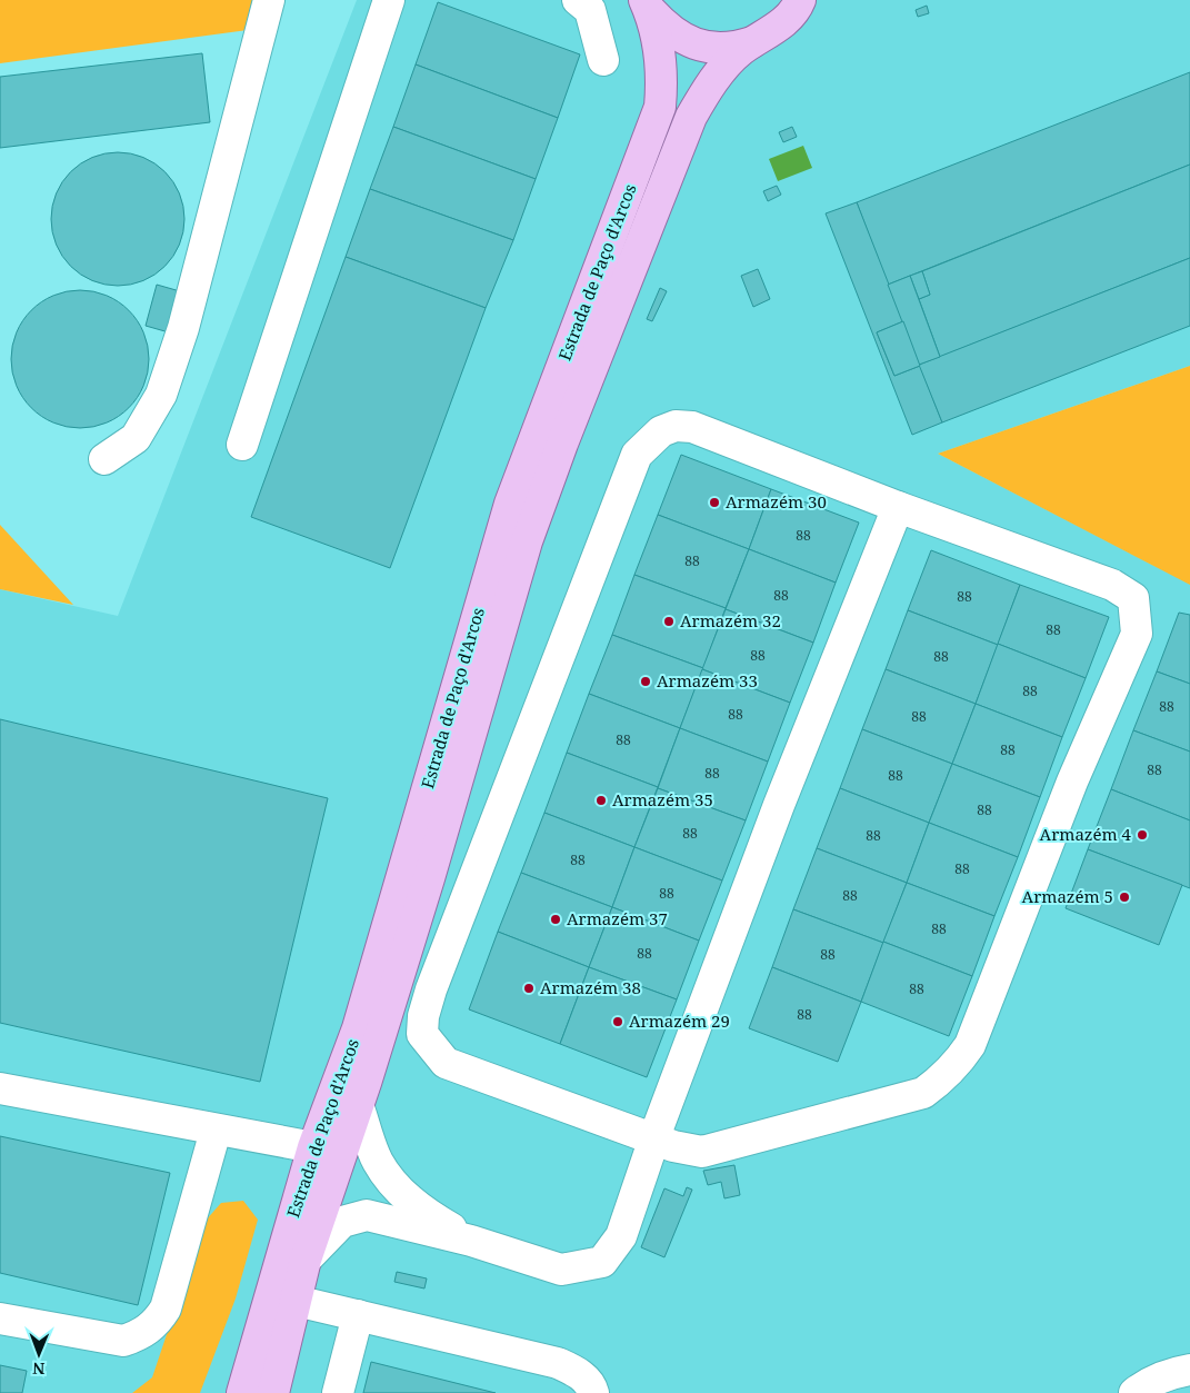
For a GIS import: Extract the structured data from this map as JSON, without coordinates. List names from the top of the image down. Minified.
{"streets":{"main road":["Estrada de Paço d'Arcos"]},"places":["Armazém 30","Armazém 32","Armazém 33","Armazém 35","Armazém 4","Armazém 5","Armazém 37","Armazém 38","Armazém 29"],"house_numbers":["88","88","88","88","88","88","88","88","88","88","88","88","88","88","88","88","88","88","88","88","88","88","88","88","88","88","88","88"],"north":"bottom"}
